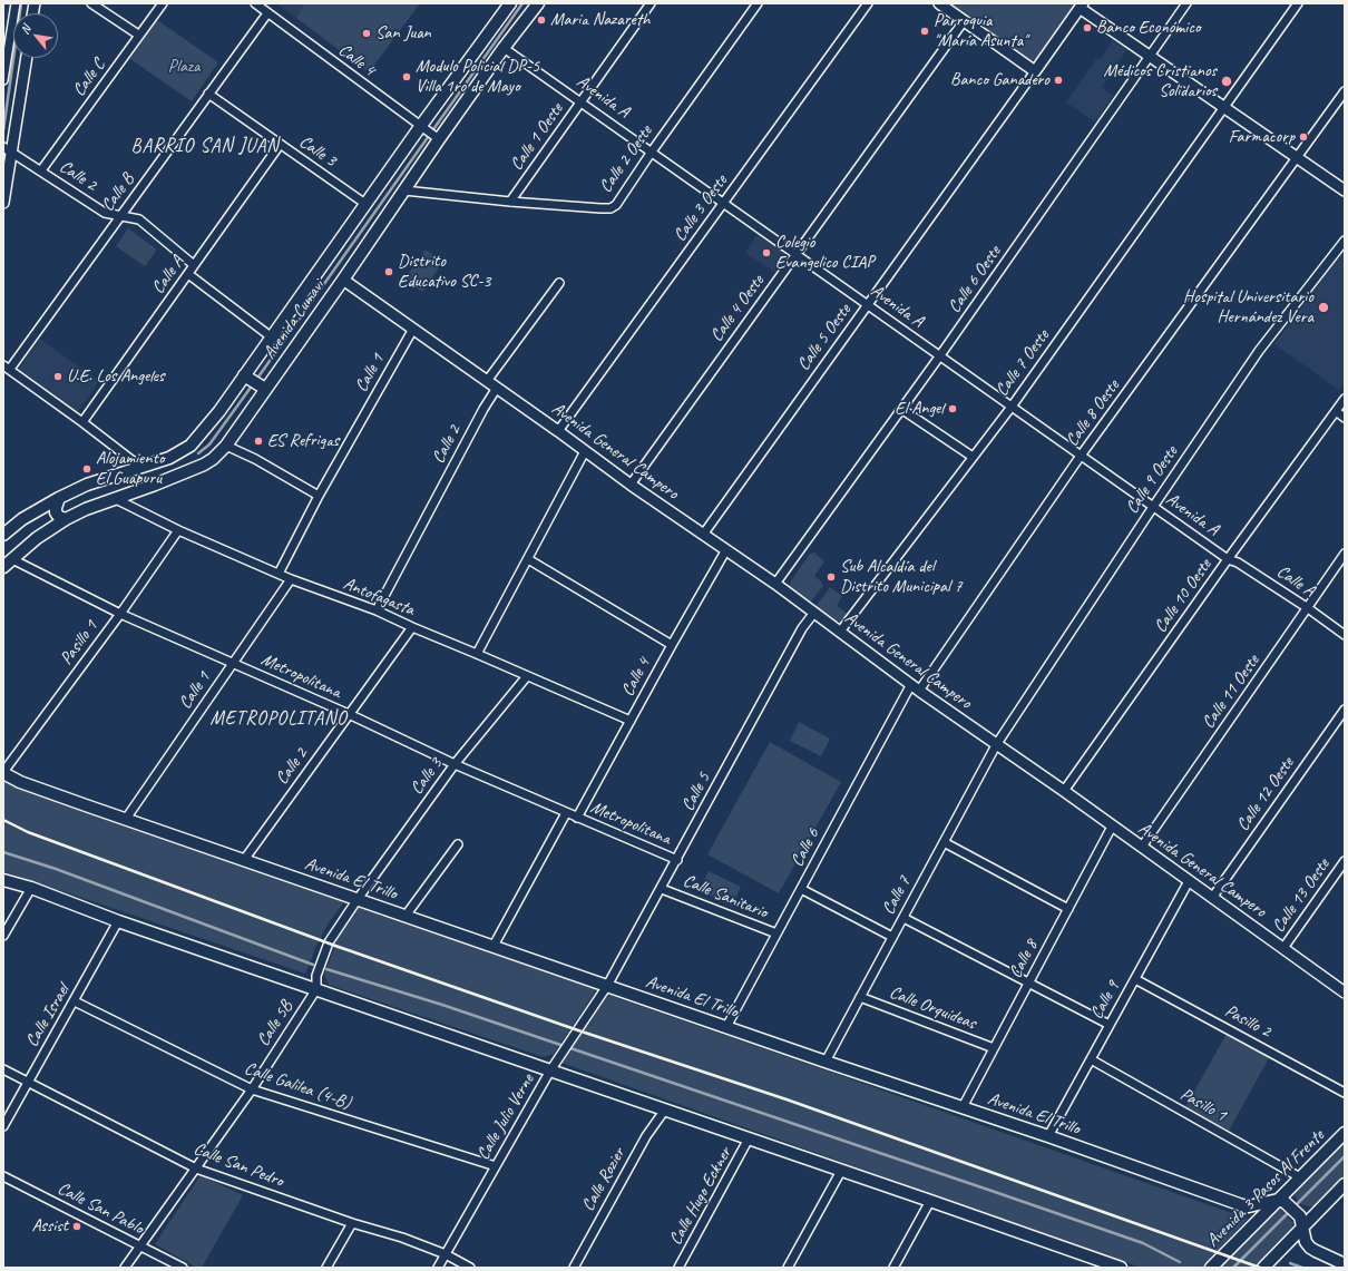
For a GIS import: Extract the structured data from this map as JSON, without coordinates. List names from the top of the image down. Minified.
{"streets":{"main road":["Avenida Cumavi","Avenida El Trillo","Avenida 3 Pasos Al Frente"],"street":["Calle 4","Calle C","Avenida A","Calle 1 Oeste","Calle 3","Calle 2 Oeste","Calle 2","Calle B","Calle 3 Oeste","Calle A","Calle 6 Oeste","Calle 4 Oeste","Calle 5 Oeste","Calle 7 Oeste","Calle 1","Calle 8 Oeste","Avenida General Campero","Calle 9 Oeste","Calle 10 Oeste","Antofagasta","Pasillo 1","Metropolitana","Calle 11 Oeste","Calle 5","Calle 12 Oeste","Calle 6","Calle 7","Calle 13 Oeste","Calle Sanitario","Calle 8","Calle 9","Calle Orquideas","Calle Israel","Pasillo 2","Calle 5B","Calle Galilea (4-B)","Calle Julio Verne","Calle San Pedro","Calle Rozier","Calle Hugo Eckner","Calle San Pablo"]},"crossings":[["Calle 4","Calle B"],["Calle 4","Avenida Cumavi"],["Calle 4","Avenida General Campero"],["Calle 4","Antofagasta"],["Calle 4","Metropolitana"],["Calle C","Calle 2"],["Avenida A","Calle 1 Oeste"],["Avenida A","Calle 2 Oeste"],["Avenida A","Calle 3 Oeste"],["Avenida A","Calle A"],["Avenida A","Calle 6 Oeste"],["Avenida A","Calle 4 Oeste"],["Avenida A","Avenida Cumavi"],["Avenida A","Calle 5 Oeste"],["Avenida A","Calle 7 Oeste"],["Avenida A","Calle 8 Oeste"],["Avenida A","Calle 9 Oeste"],["Avenida A","Calle 10 Oeste"],["Calle 1 Oeste","Calle 2 Oeste"],["Calle 3","Calle B"],["Calle 3","Calle A"],["Calle 3","Avenida Cumavi"],["Calle 3","Antofagasta"],["Calle 3","Metropolitana"],["Calle 3","Avenida El Trillo"],["Calle 3","Calle 5B"],["Calle 2 Oeste","Avenida Cumavi"],["Calle 2","Calle B"],["Calle 2","Calle A"],["Calle 2","Avenida General Campero"],["Calle 2","Antofagasta"],["Calle 2","Metropolitana"],["Calle 2","Avenida El Trillo"],["Calle 3 Oeste","Avenida General Campero"],["Calle A","Calle 10 Oeste"],["Calle A","Calle 11 Oeste"],["Calle 6 Oeste","Avenida General Campero"],["Calle 4 Oeste","Avenida General Campero"],["Avenida Cumavi","Avenida General Campero"],["Avenida Cumavi","Antofagasta"],["Avenida Cumavi","Metropolitana"],["Calle 5 Oeste","Avenida General Campero"],["Calle 7 Oeste","Avenida General Campero"],["Calle 1","Avenida General Campero"],["Calle 1","Antofagasta"],["Calle 1","Metropolitana"],["Calle 1","Avenida El Trillo"],["Calle 8 Oeste","Avenida General Campero"],["Calle 8 Oeste","Calle 6"],["Avenida General Campero","Calle 9 Oeste"],["Avenida General Campero","Calle 10 Oeste"],["Avenida General Campero","Calle 11 Oeste"],["Avenida General Campero","Calle 5"],["Avenida General Campero","Calle 12 Oeste"],["Avenida General Campero","Calle 6"],["Avenida General Campero","Calle 7"],["Avenida General Campero","Calle 13 Oeste"],["Avenida General Campero","Calle 8"],["Avenida General Campero","Calle 9"],["Calle 9 Oeste","Calle 7"],["Antofagasta","Pasillo 1"],["Pasillo 1","Metropolitana"],["Pasillo 1","Avenida El Trillo"],["Pasillo 1","Calle 9"],["Pasillo 1","Avenida 3 Pasos Al Frente"],["Metropolitana","Calle 5"],["Calle 5","Avenida El Trillo"],["Calle 5","Calle Sanitario"],["Calle 5","Calle Julio Verne"],["Calle 6","Avenida El Trillo"],["Calle 6","Calle Sanitario"],["Avenida El Trillo","Calle 7"],["Avenida El Trillo","Calle 8"],["Avenida El Trillo","Calle 9"],["Avenida El Trillo","Calle 5B"],["Avenida El Trillo","Calle Julio Verne"],["Avenida El Trillo","Avenida 3 Pasos Al Frente"],["Calle 7","Calle Orquideas"],["Calle 8","Calle Orquideas"],["Calle 9","Pasillo 2"],["Calle Israel","Calle Galilea (4-B)"],["Calle Israel","Calle San Pedro"],["Calle 5B","Calle Galilea (4-B)"],["Calle 5B","Calle San Pedro"],["Calle 5B","Calle San Pablo"],["Calle Galilea (4-B)","Calle Julio Verne"],["Calle Julio Verne","Calle San Pedro"]],"districts":["BARRIO SAN JUAN","METROPOLITANO"],"parks":["Plaza"],"places":["Maria Nazareth","Banco Económico","Parroquia \"María Asunta\"","San Juan","Modulo Policial DP-5 Villa 1ro de Mayo","Banco Ganadero","Médicos Cristianos Solidarios","Farmacorp","Colegio Evangelico CIAP","Distrito Educativo SC-3","Hospital Universitario Hernández Vera","U.E. Los Angeles","El Angel","ES Refrigas","Alojamiento El Guapuru","Sub Alcaldía del Distrito Municipal 7","Assist"],"north":"top left"}
